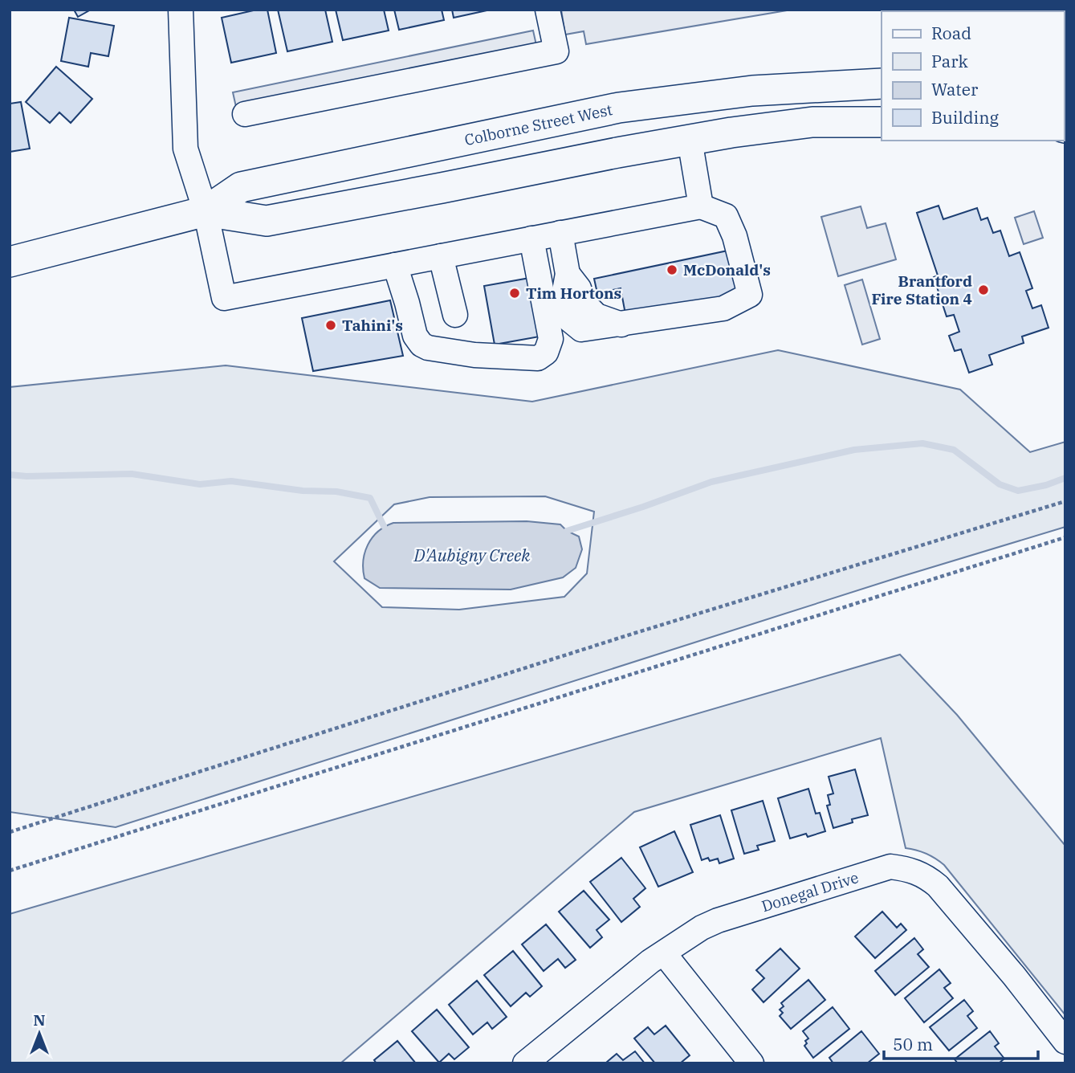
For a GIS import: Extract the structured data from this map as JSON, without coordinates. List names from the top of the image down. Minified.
{"streets":{"main road":["Colborne Street West"],"street":["Donegal Drive"]},"water":["D'Aubigny Creek"],"places":["McDonald's","Brantford Fire Station 4","Tim Hortons","Tahini's"],"legend":["Road","Park","Water","Building"],"scale_bar":"50 m","north":"top"}
